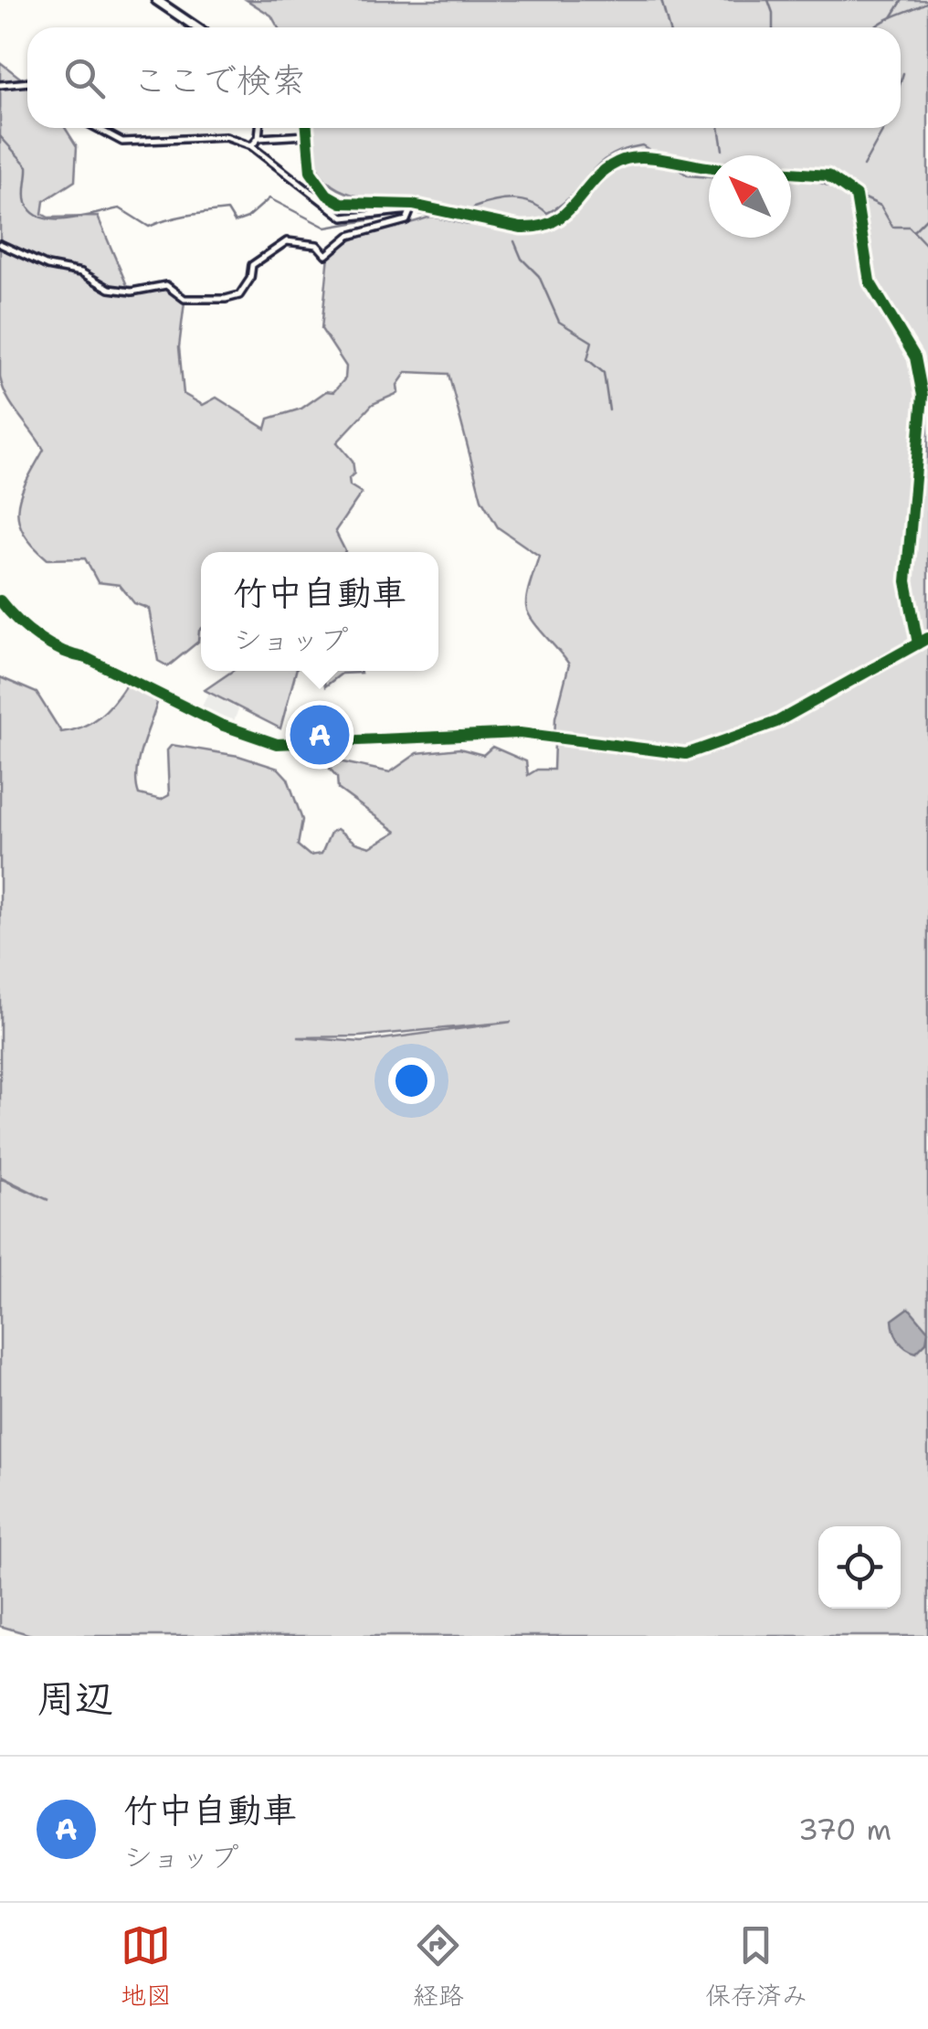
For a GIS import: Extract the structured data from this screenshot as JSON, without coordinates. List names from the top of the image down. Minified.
{"north":"top left","page":{"search":"ここで検索","popup":["竹中自動車","ショップ"],"pins":"A","heading":"周辺","list":[{"mark":"A","name":"竹中自動車","note":"ショップ","value":"370 m"}],"nav":["地図","経路","保存済み"]}}
